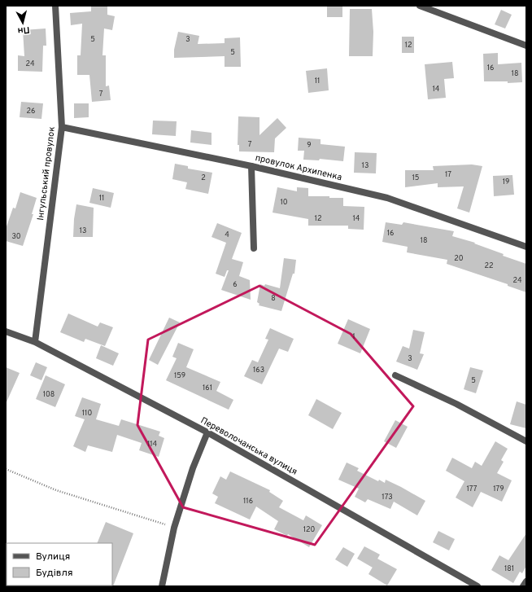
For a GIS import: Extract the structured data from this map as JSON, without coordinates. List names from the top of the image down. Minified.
{"streets":{"street":["провулок Архипенка","Інгульський провулок","Переволочанська вулиця"]},"crossings":[["провулок Архипенка","Інгульський провулок"],["Інгульський провулок","Переволочанська вулиця"]],"house_numbers":["5","3","12","5","24","16","18","11","14","7","26","7","9","13","17","2","15","19","11","10","12","14","13","16","4","30","18","20","22","24","6","8","1","3","163","159","5","161","108","110","114","177","179","173","116","120","181"],"legend":["Вулиця","Будівля"],"north":"bottom"}
